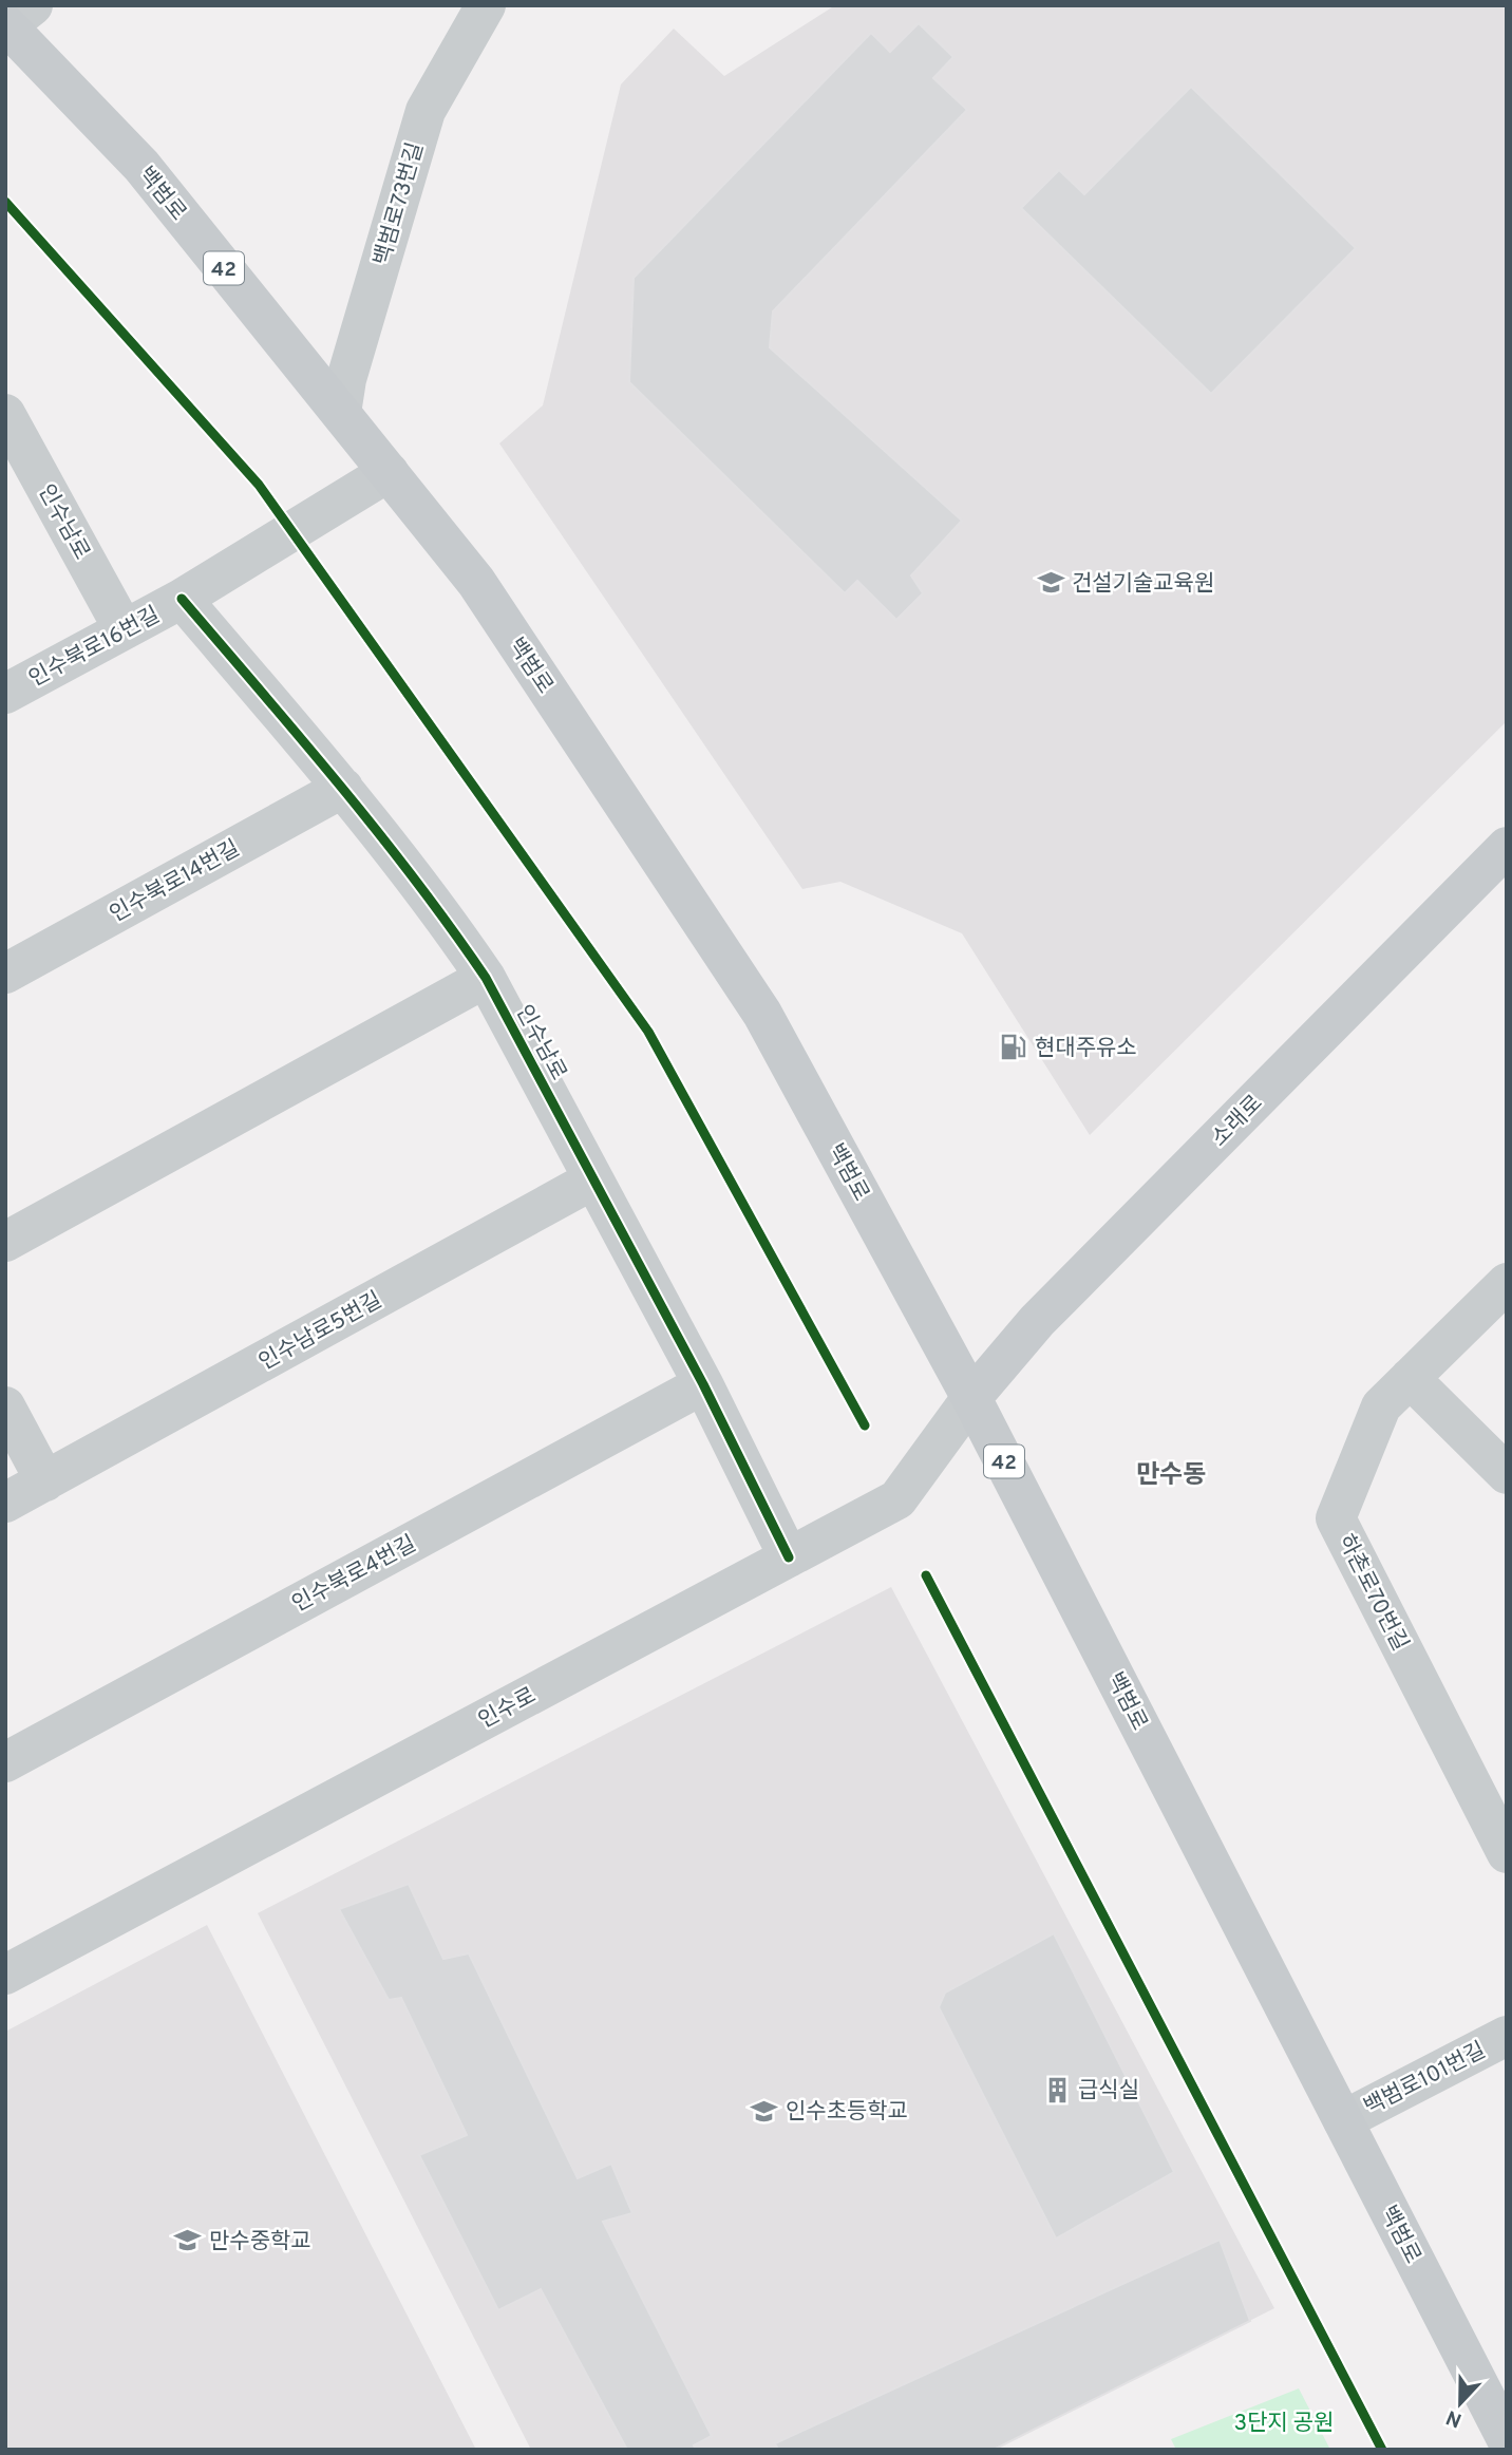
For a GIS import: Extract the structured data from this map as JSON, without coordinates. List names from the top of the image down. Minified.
{"streets":{"main road":["백범로","42","소래로"],"street":["백범로73번길","인수남로","인수북로16번길","인수북로14번길","인수남로5번길","인수북로4번길","하촌로70번길","인수로","백범로101번길"]},"crossings":[["백범로","백범로73번길"],["백범로","인수북로16번길"],["백범로","소래로"],["백범로","인수로"],["백범로","백범로101번길"],["인수남로","인수북로16번길"],["인수남로","인수북로14번길"],["인수남로","인수남로5번길"],["인수남로","인수북로4번길"],["인수남로","인수로"],["소래로","인수로"]],"districts":["만수동"],"parks":["3단지 공원"],"places":{"school or university":["건설기술교육원","인수초등학교","만수중학교"],"fuel station":["현대주유소"],"building":["급식실"]},"north":"bottom"}
